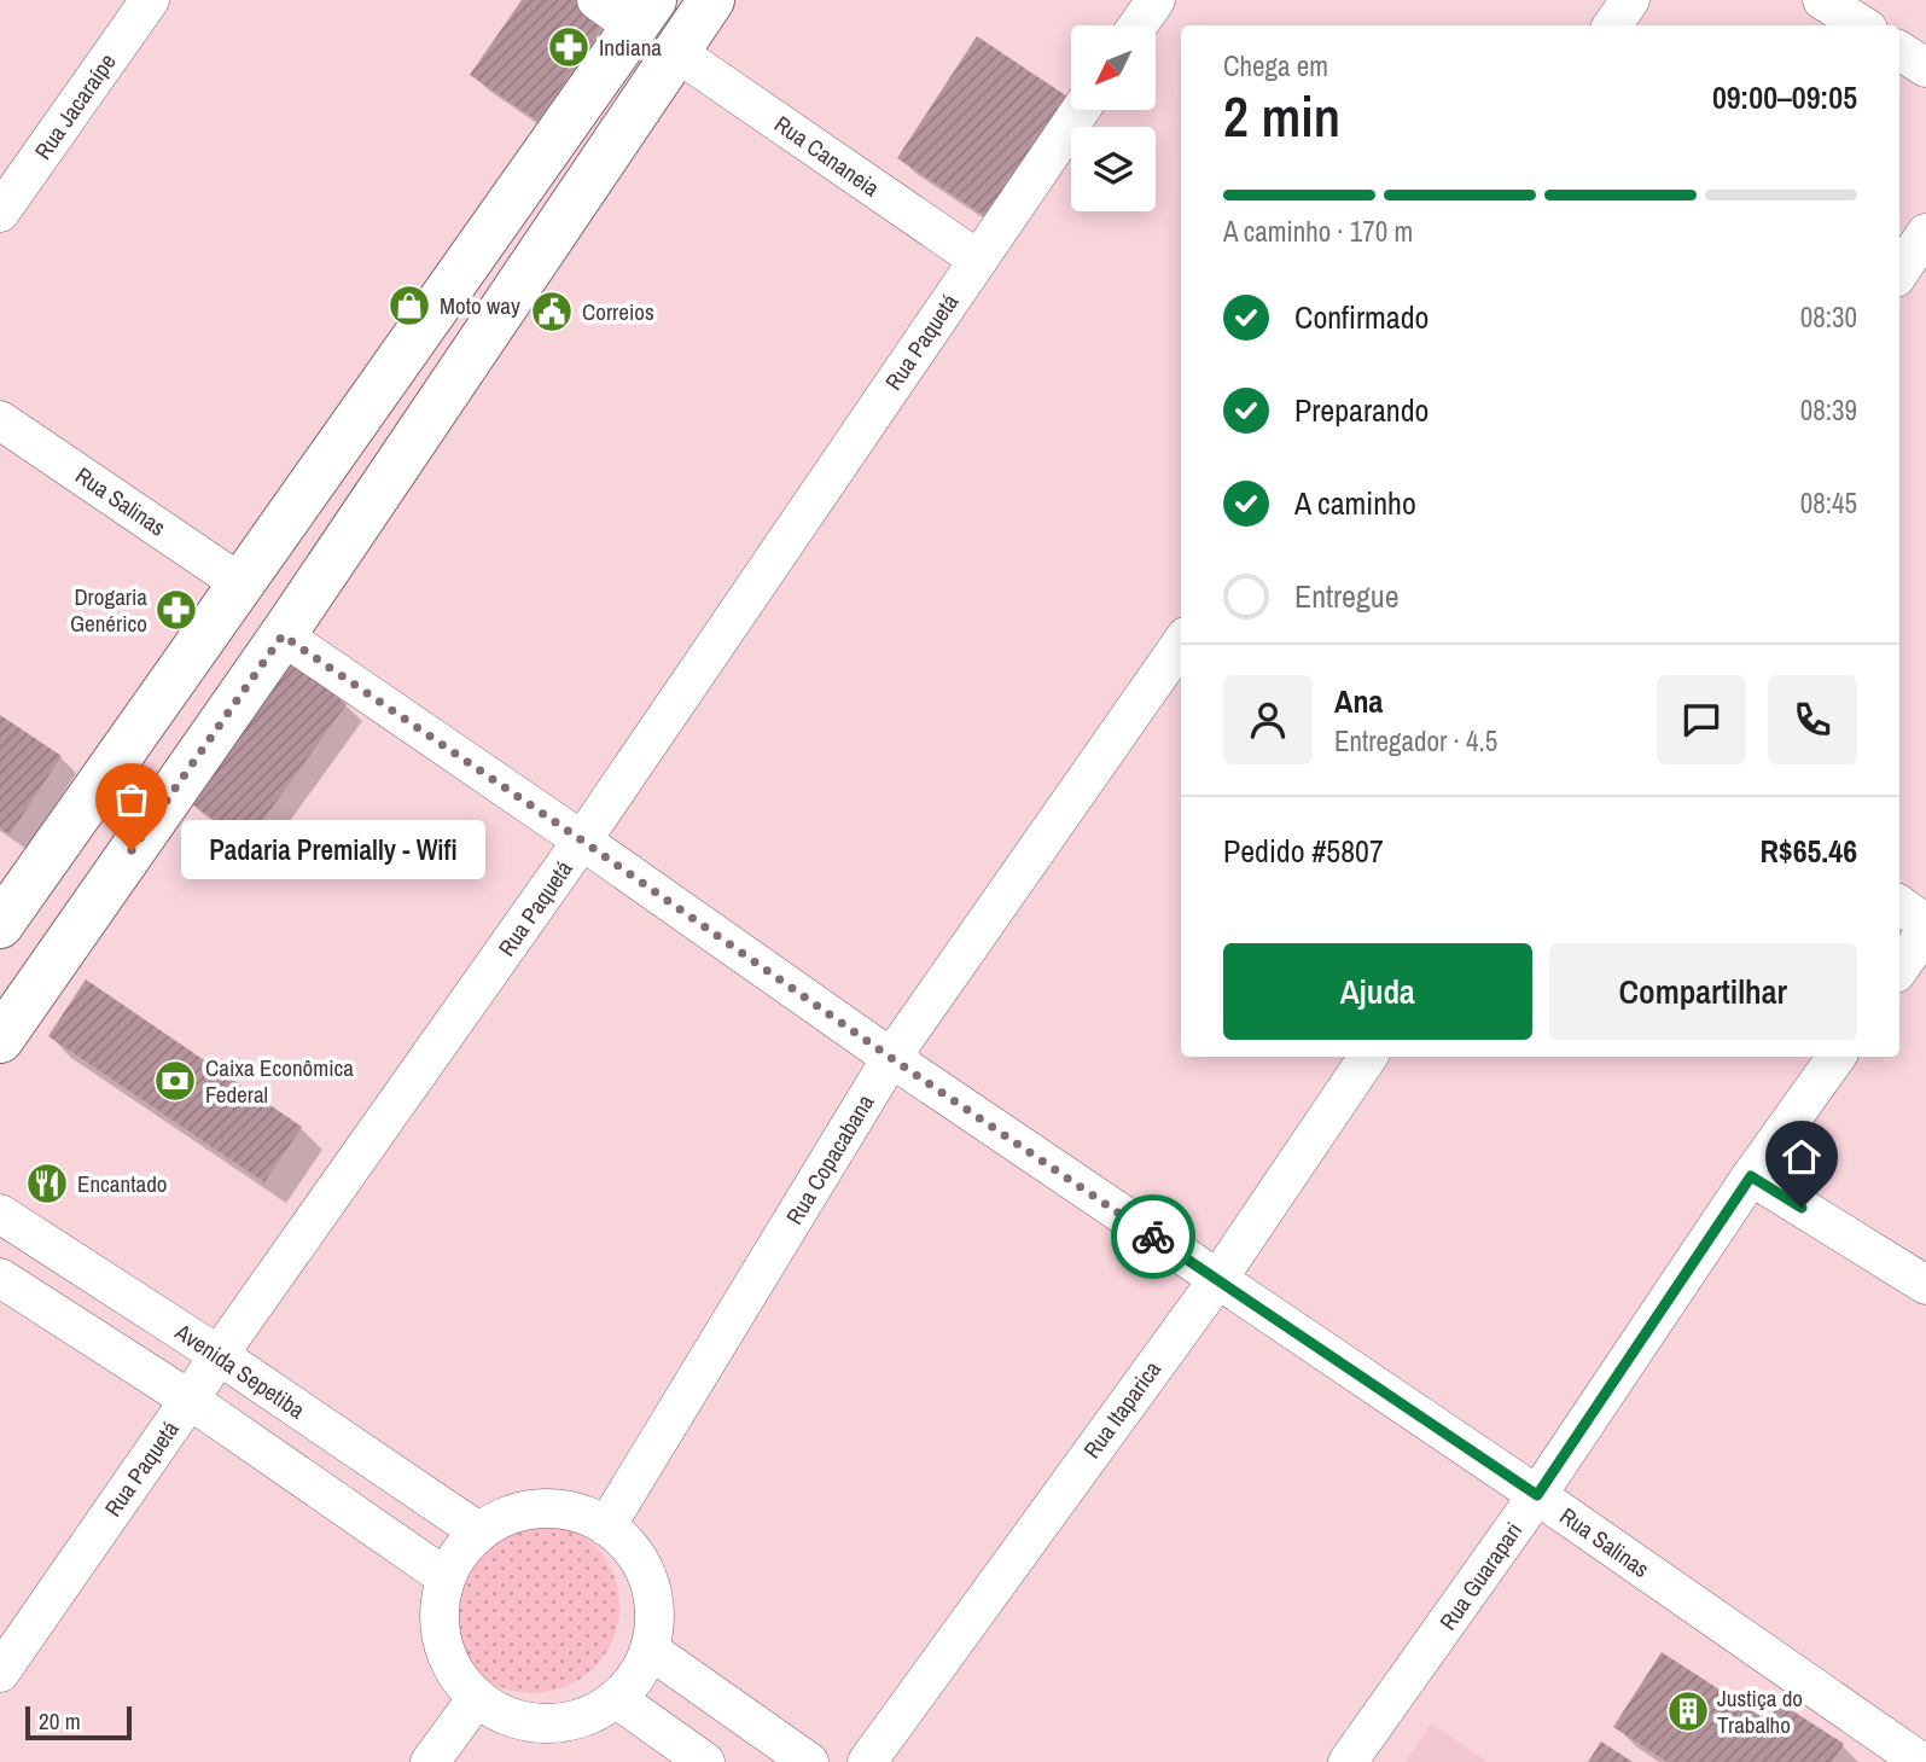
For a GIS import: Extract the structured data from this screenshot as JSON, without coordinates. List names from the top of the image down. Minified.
{"streets":{"street":["Rua Jacaraípe","Rua Cananeia","Rua Paquetá","Rua Salinas","Rua Copacabana","Avenida Sepetiba","Rua Itaparica","Rua Guarapari"]},"crossings":[["Rua Cananeia","Rua Paquetá"],["Rua Paquetá","Rua Salinas"],["Rua Paquetá","Avenida Sepetiba"],["Rua Salinas","Rua Copacabana"],["Rua Salinas","Rua Itaparica"],["Rua Salinas","Rua Guarapari"],["Rua Copacabana","Avenida Sepetiba"]],"places":{"pharmacy":["Indiana","Drogaria Genérico"],"shop":["Moto way"],"public building":["Correios"],"other":["Padaria Premially - Wifi"],"bank":["Caixa Econômica Federal"],"restaurant":["Encantado"],"building":["Justiça do Trabalho"]},"scale_bar":"20 m","north":"bottom left","page":{"heading":["2 min","Chega em","09:00–09:05"],"panel":["Ana","Entregador · 4.5","Pedido #5807","R$65.46"],"bar":"A caminho · 170 m","list":[["Confirmado","08:30"],["Preparando","08:39"],["A caminho","08:45"],"Entregue"],"bubble":"Padaria Premially - Wifi","buttons":["Ajuda","Compartilhar"],"scale":"20 m"}}
